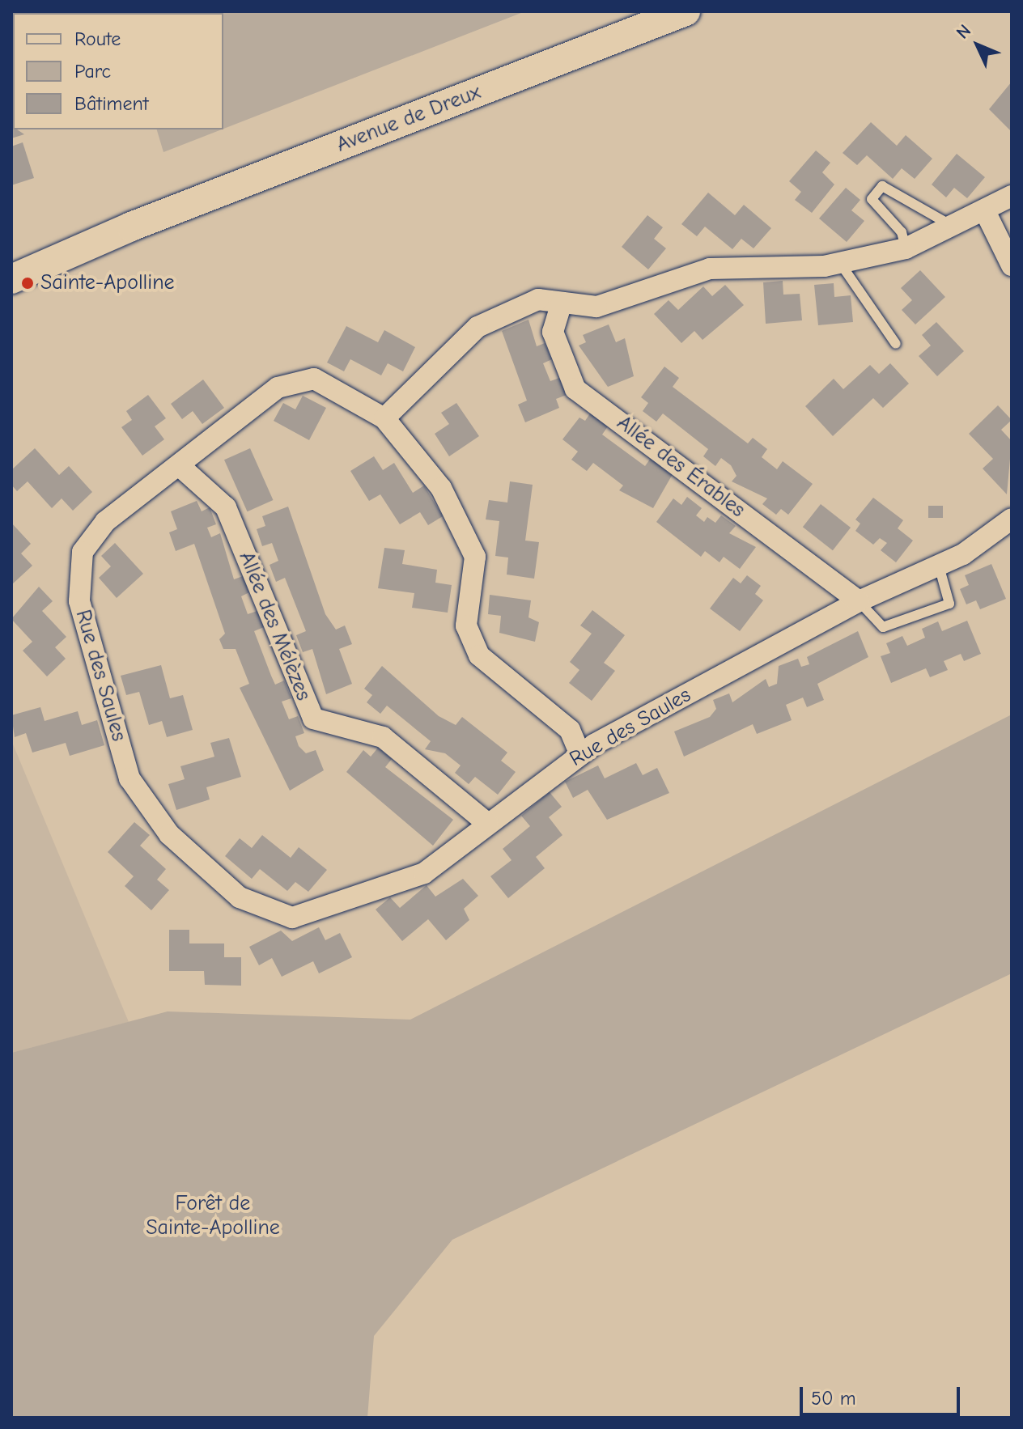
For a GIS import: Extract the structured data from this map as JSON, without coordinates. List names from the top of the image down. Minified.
{"streets":{"main road":["Avenue de Dreux"],"street":["Allée des Érables","Allée des Mélèzes","Rue des Saules"]},"crossings":[["Allée des Érables","Rue des Saules"],["Allée des Mélèzes","Rue des Saules"]],"parks":["Forêt de Sainte-Apolline"],"places":["Sainte-Apolline"],"legend":["Route","Parc","Bâtiment"],"scale_bar":"50 m","north":"top left"}
